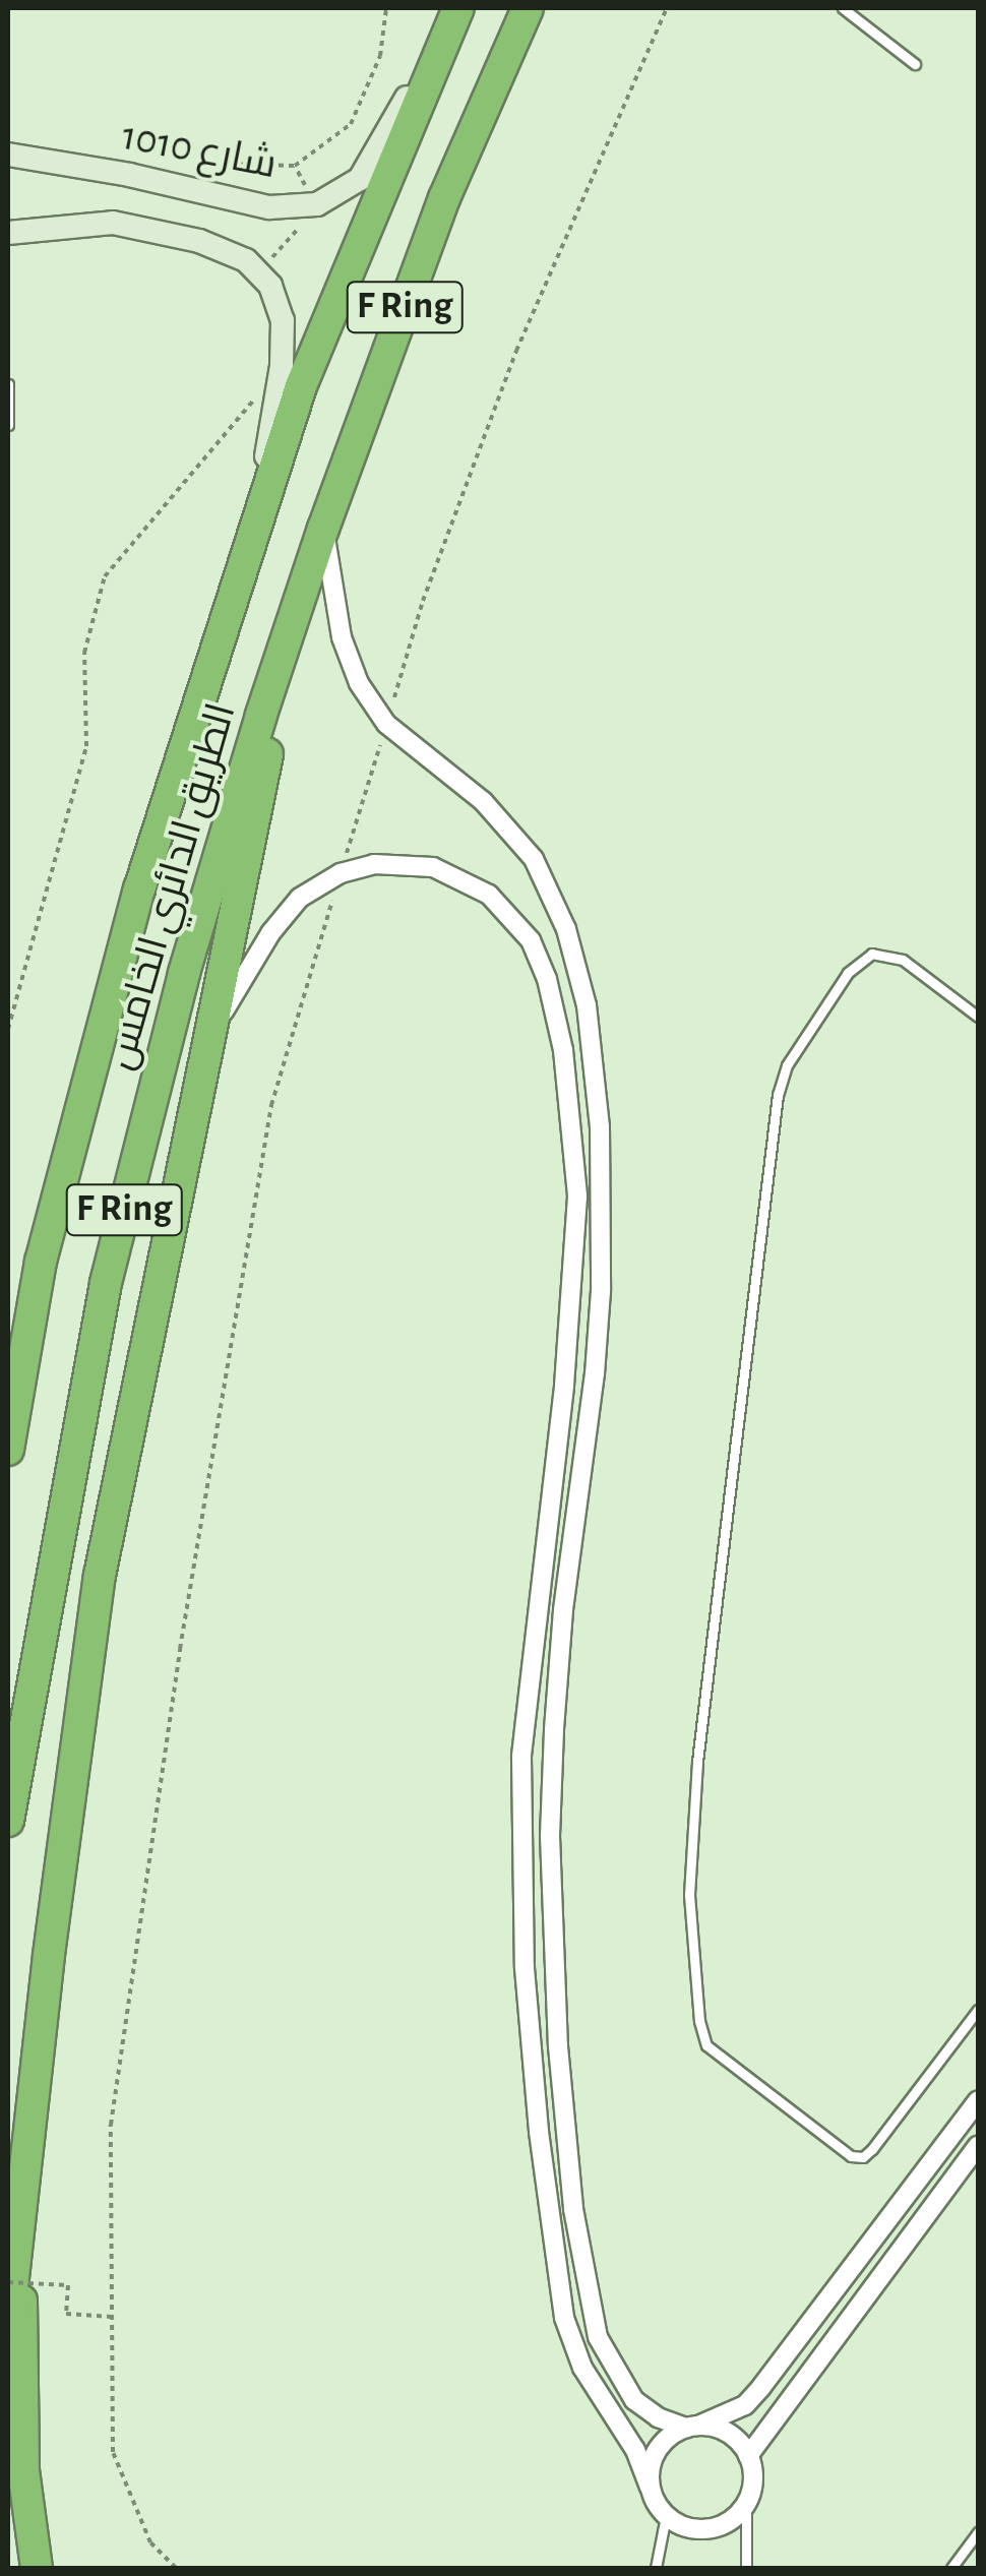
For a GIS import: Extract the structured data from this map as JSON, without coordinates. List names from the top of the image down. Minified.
{"streets":{"highway":["F Ring","الطريق الدائري الخامس"],"street":["شارع 1010"]},"crossings":[["شارع 1010","الطريق الدائري الخامس"]]}
